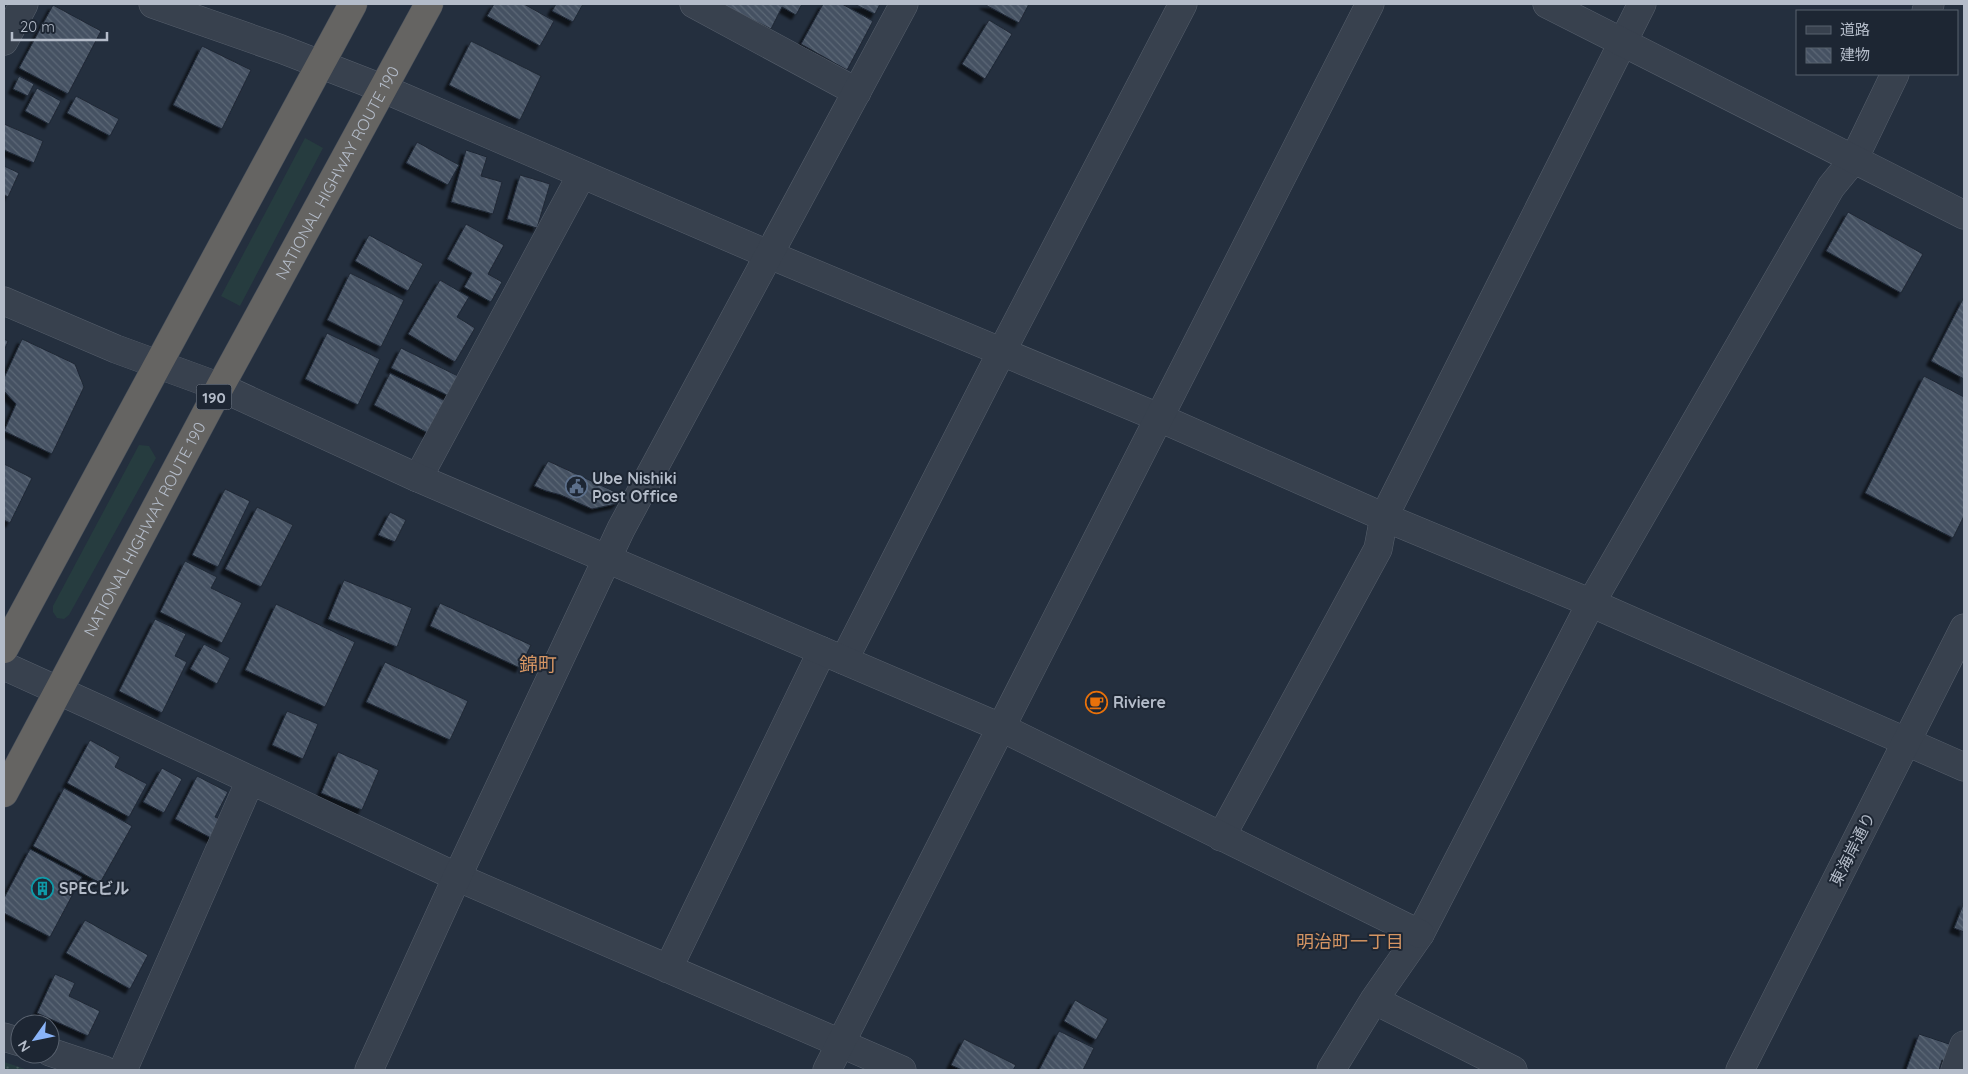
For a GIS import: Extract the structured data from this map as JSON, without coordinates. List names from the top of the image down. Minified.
{"streets":{"highway":["NATIONAL HIGHWAY ROUTE 190","190"],"street":["東海岸通り"]},"districts":["錦町","明治町一丁目"],"places":{"public building":["Ube Nishiki Post Office"],"cafe":["Riviere"],"building":["SPECビル"]},"legend":["道路","建物"],"scale_bar":"20 m","north":"bottom left"}
